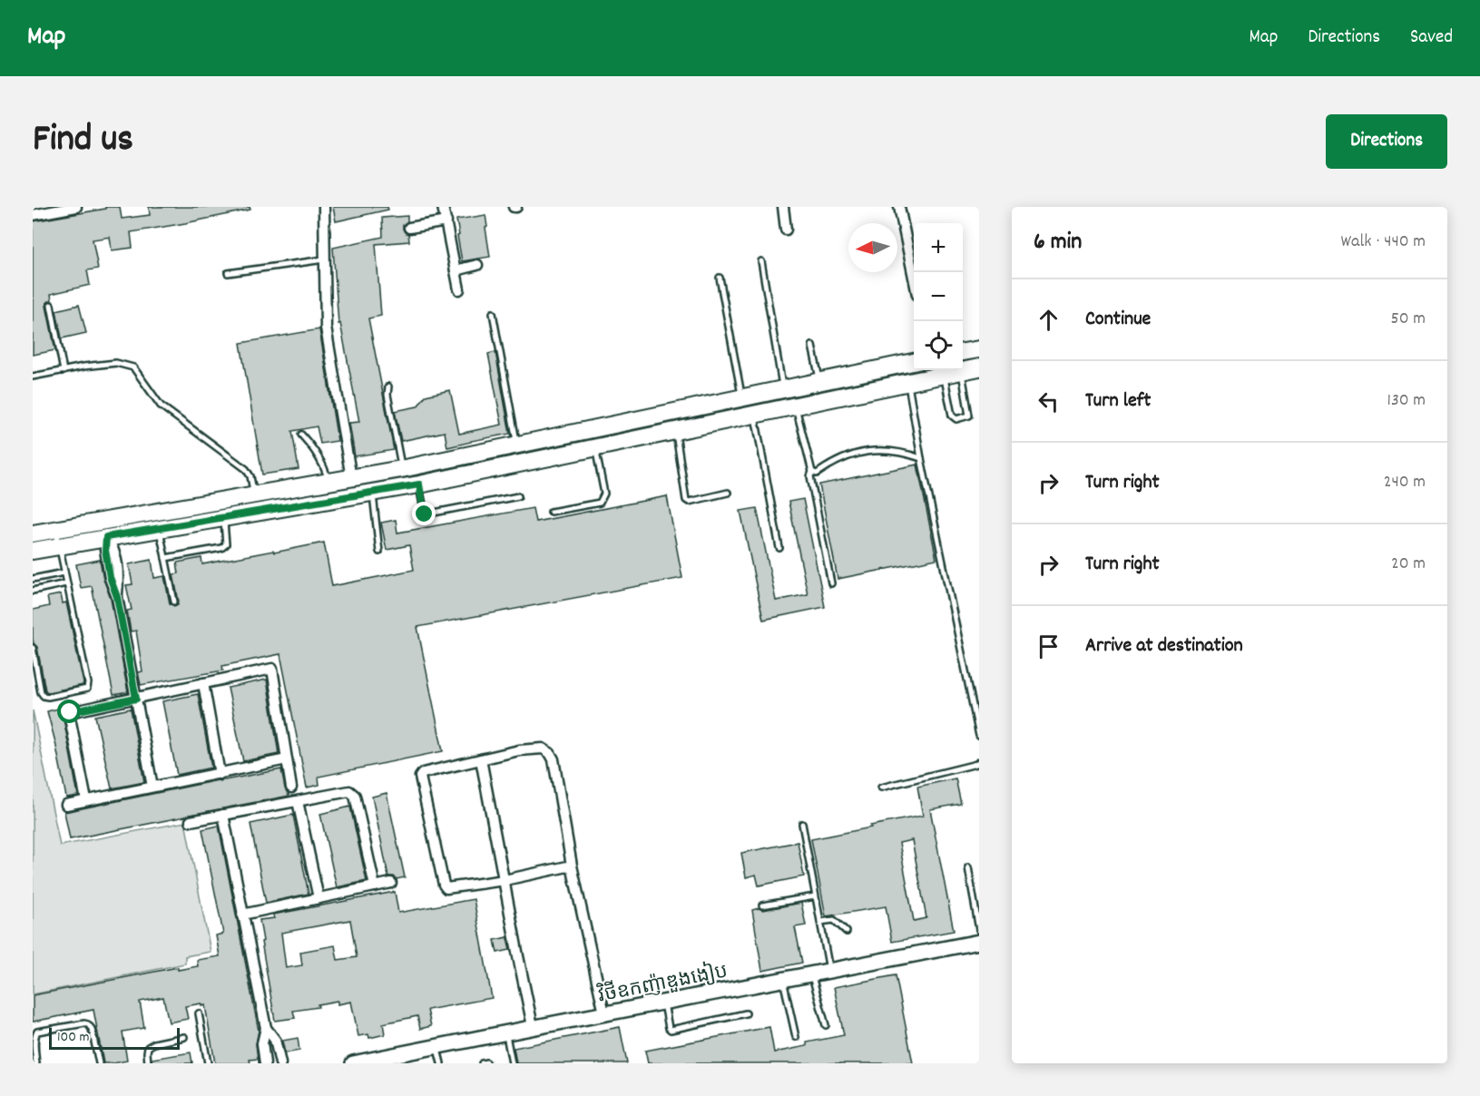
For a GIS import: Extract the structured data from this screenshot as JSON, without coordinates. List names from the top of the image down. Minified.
{"streets":{"street":["វិថីឧកញ៉ាឌួងងៀប"]},"scale_bar":"100 m","north":"left","page":{"header":"Map","nav":["Map","Directions","Saved"],"title":"Find us","buttons":"Directions","heading":["6 min","Walk · 440 m"],"map_buttons":["+","−"],"list":[["Continue","50 m"],["Turn left","130 m"],["Turn right","240 m"],["Turn right","20 m"],"Arrive at destination"],"scale":"100 m"}}
